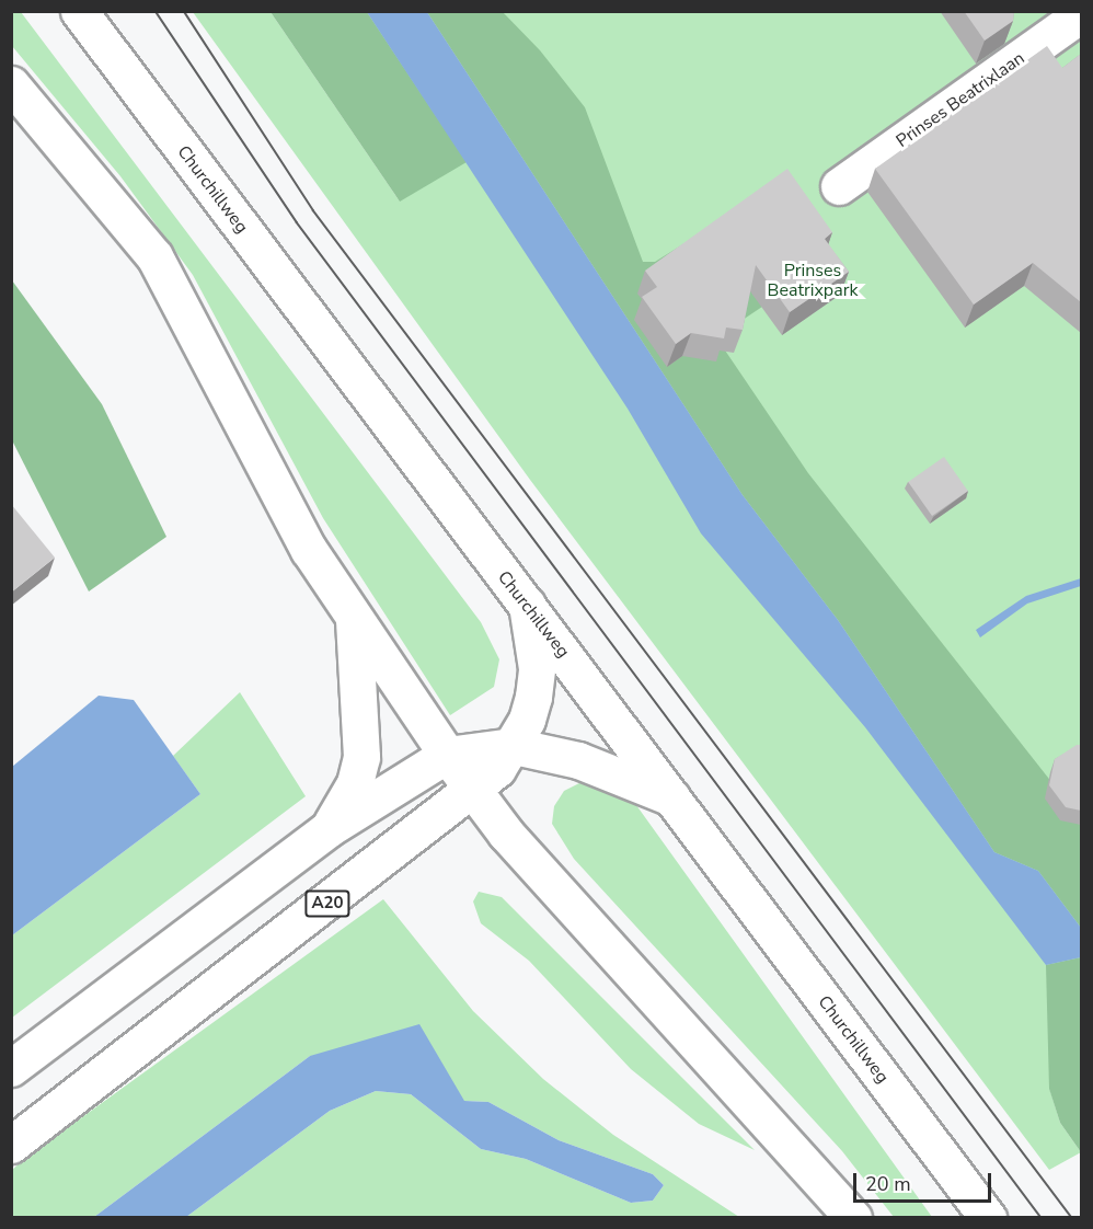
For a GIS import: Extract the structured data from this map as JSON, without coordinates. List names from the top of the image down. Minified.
{"streets":{"main road":["Prinses Beatrixlaan","Churchillweg","A20"]},"parks":["Prinses Beatrixpark"],"scale_bar":"20 m"}
